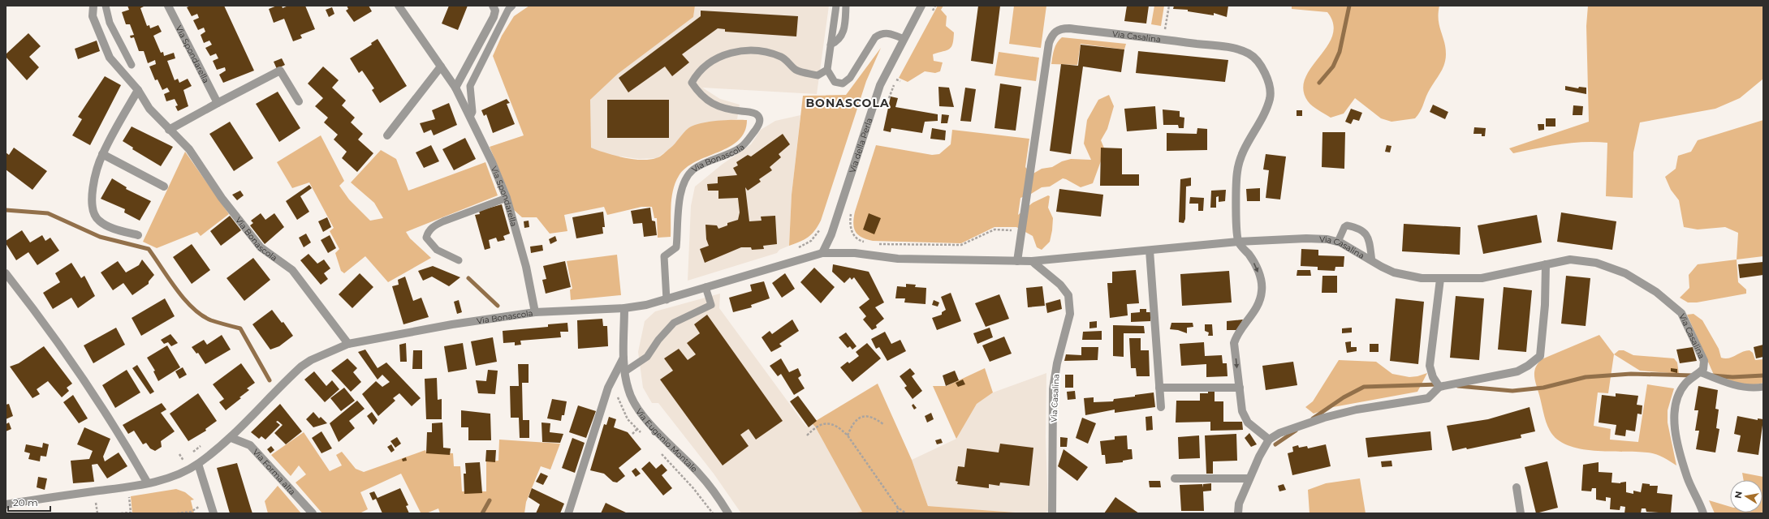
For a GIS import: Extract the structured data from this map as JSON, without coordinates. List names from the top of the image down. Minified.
{"streets":{"street":["Via Casalina","Via Spondarella","Via della Perla","Via Bonascola","Via Eugenio Montale","Via Forma alta"]},"crossings":[["Via Casalina","Via della Perla"],["Via Casalina","Via Bonascola"],["Via Spondarella","Via Bonascola"],["Via della Perla","Via Bonascola"],["Via Bonascola","Via Forma alta"]],"districts":["BONASCOLA"],"scale_bar":"20 m","north":"left"}
